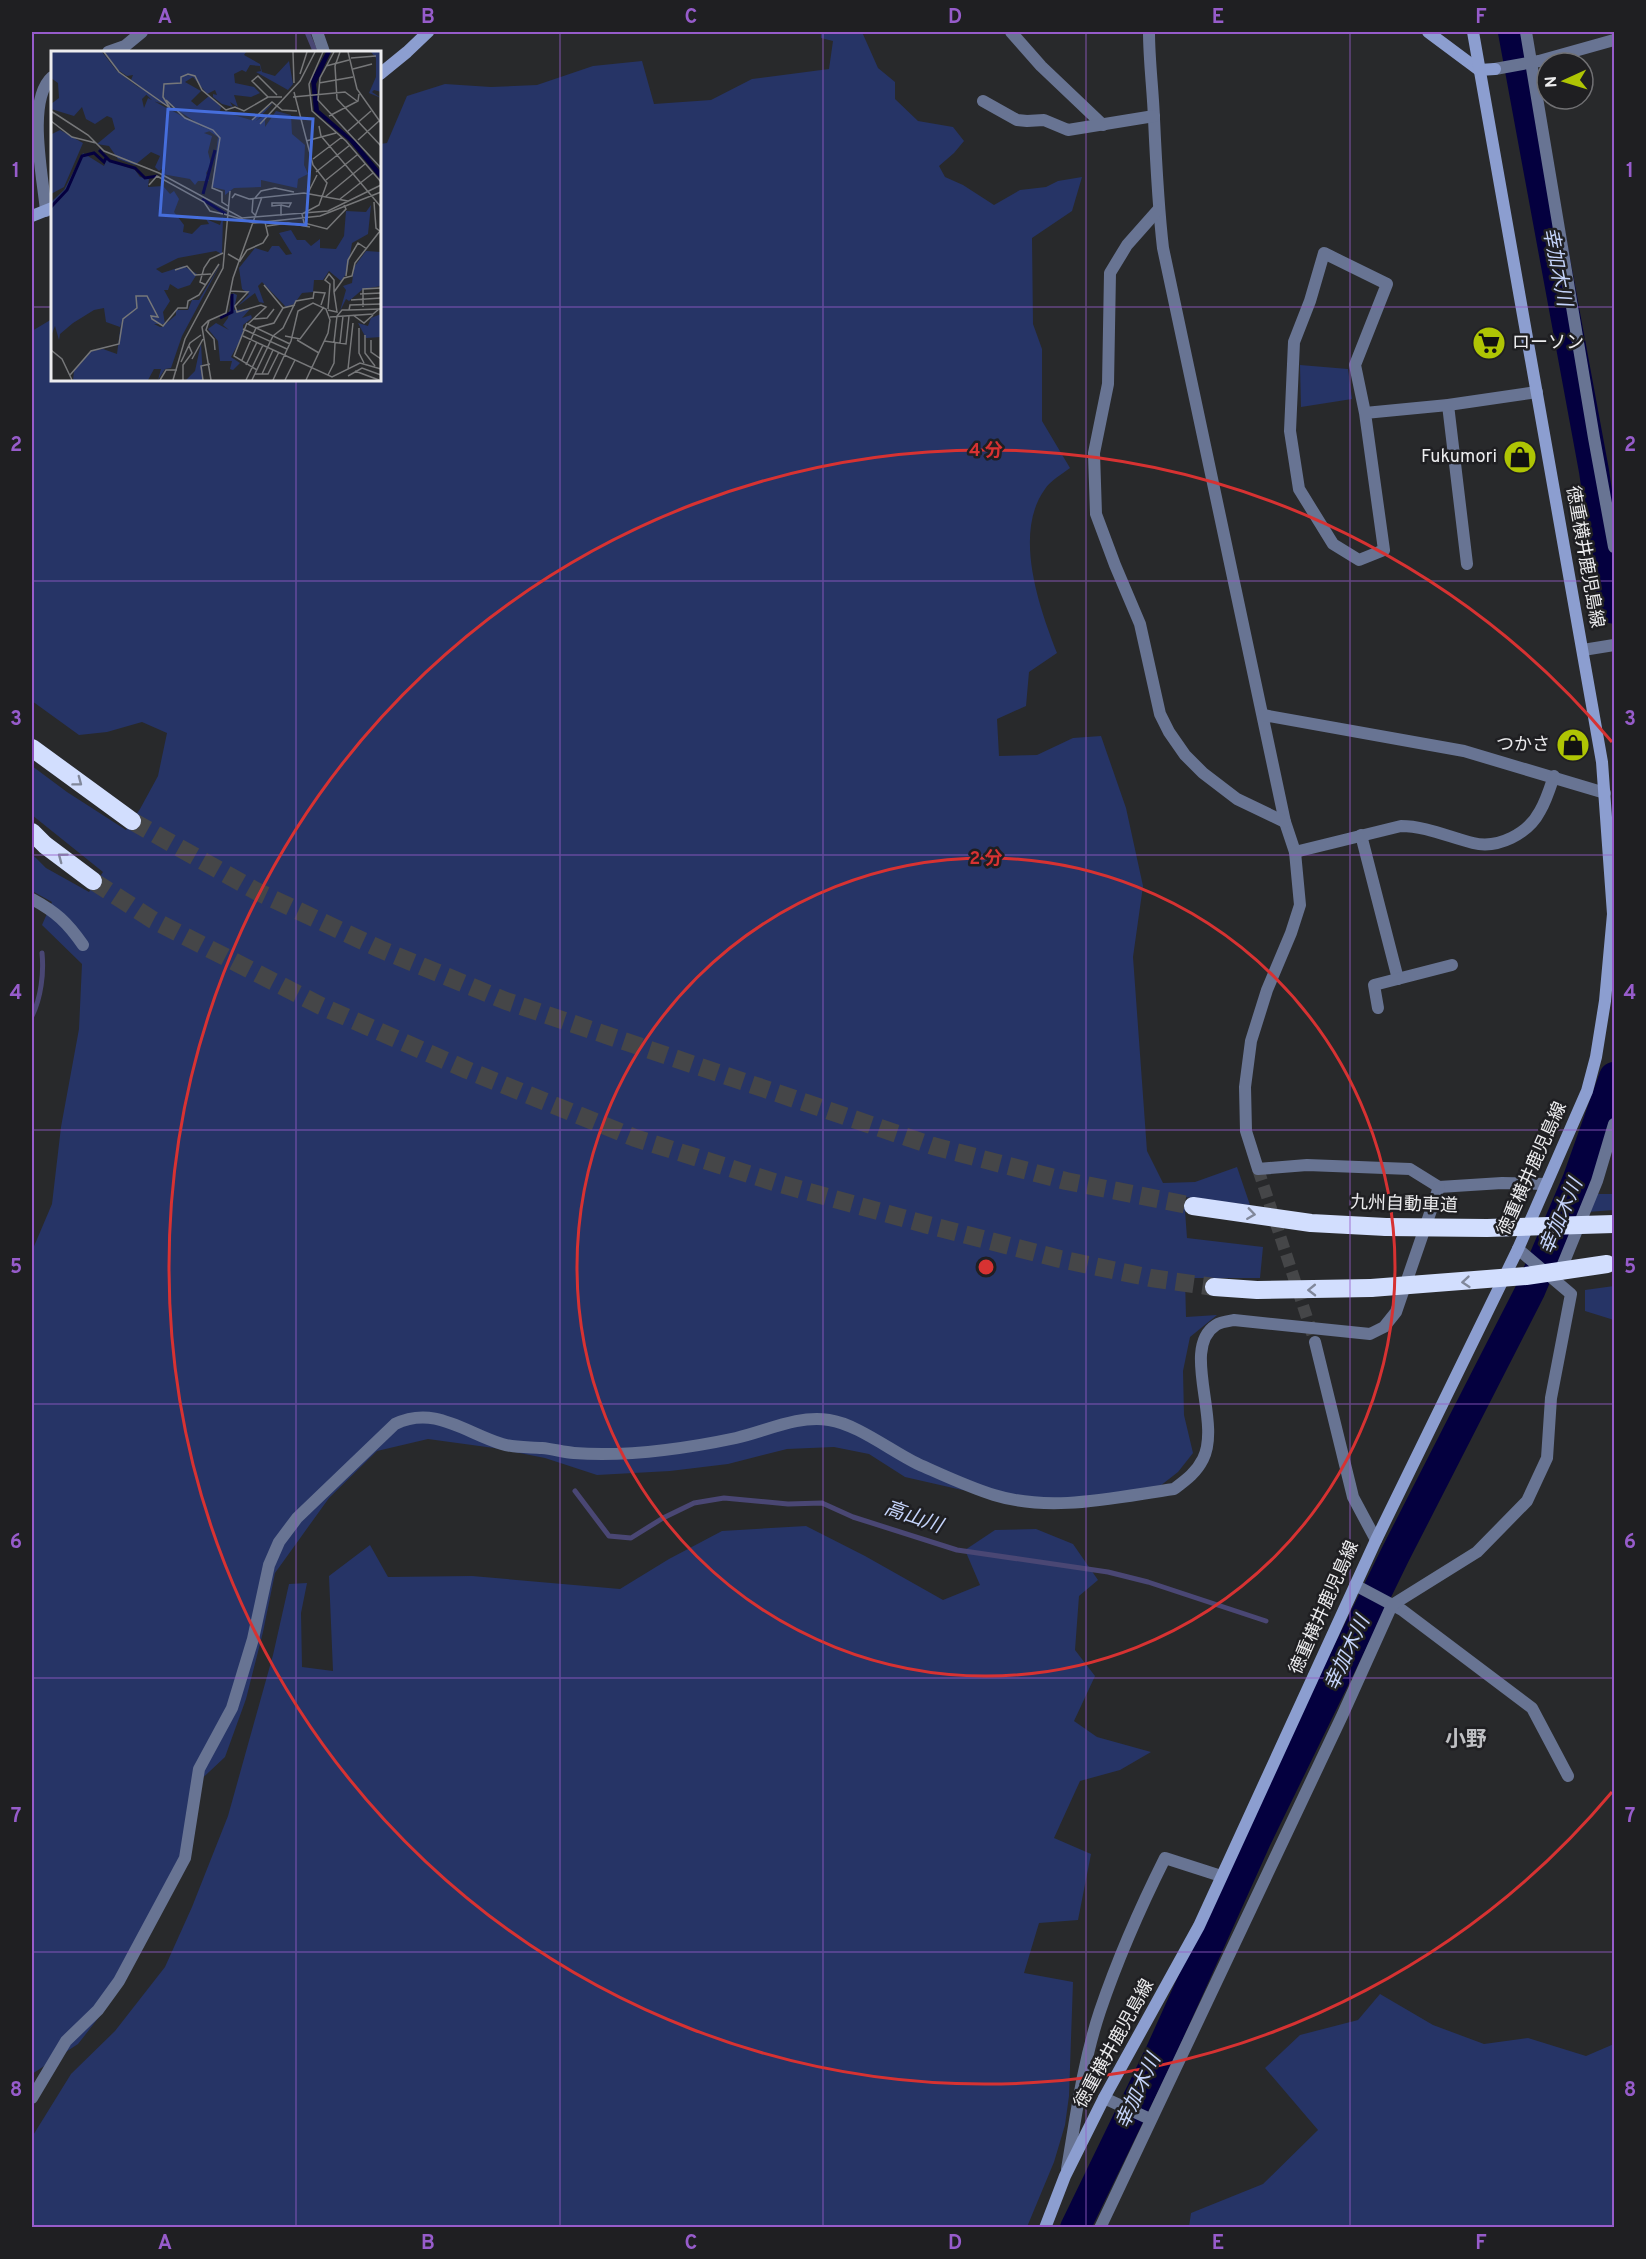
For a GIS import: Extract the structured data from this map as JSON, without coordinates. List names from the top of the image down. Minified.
{"streets":{"highway":["九州自動車道"],"main road":["徳重横井鹿児島線"]},"districts":["小野"],"water":["幸加木川","高山川"],"places":{"supermarket":["ローソン"],"shop":["Fukumori","つかさ"]},"north":"left","grid":{"columns":["A","B","C","D","E","F"],"rows":["1","2","3","4","5","6","7","8"]},"rings":["4 分","2 分"]}
